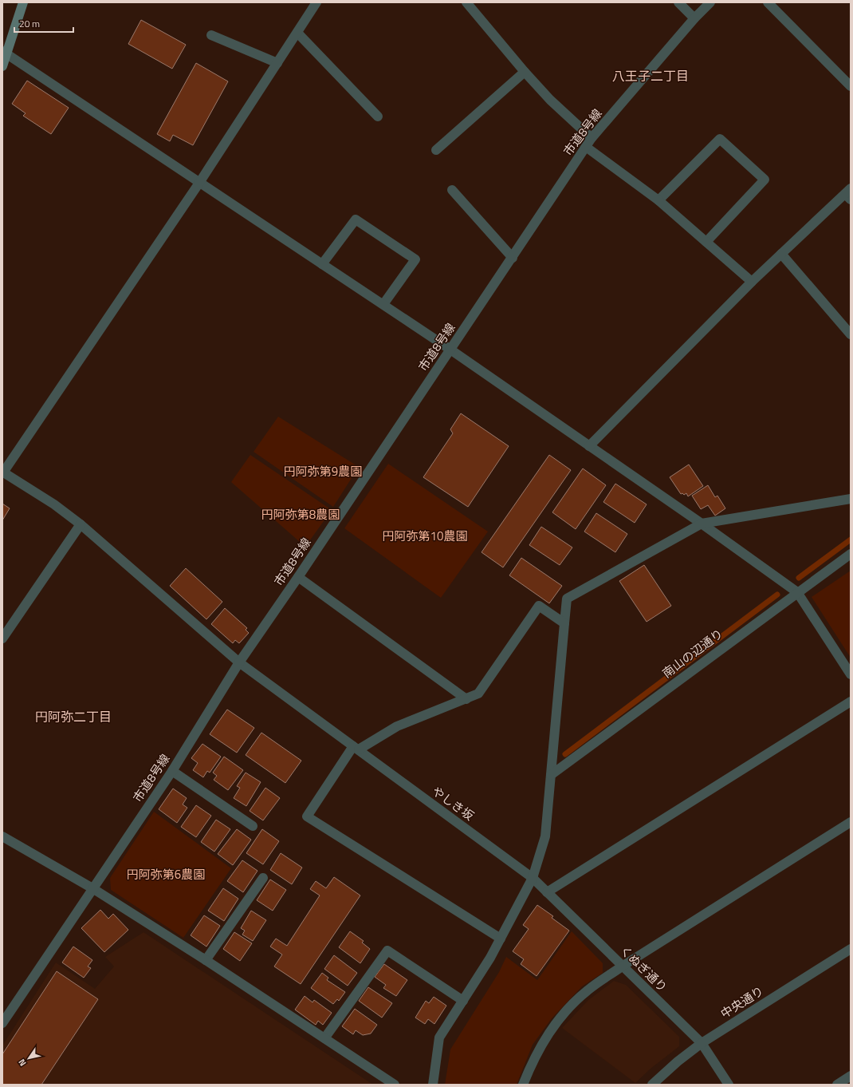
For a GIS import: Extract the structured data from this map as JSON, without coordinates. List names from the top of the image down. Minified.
{"streets":{"street":["市道8号線","南山の辺通り","やしき坂","くぬぎ通り","中央通り"]},"crossings":[["市道8号線","やしき坂"],["やしき坂","くぬぎ通り"],["くぬぎ通り","中央通り"]],"districts":["八王子二丁目","円阿弥二丁目"],"parks":["円阿弥第9農園","円阿弥第8農園","円阿弥第10農園","円阿弥第6農園"],"scale_bar":"20 m","north":"bottom left"}
